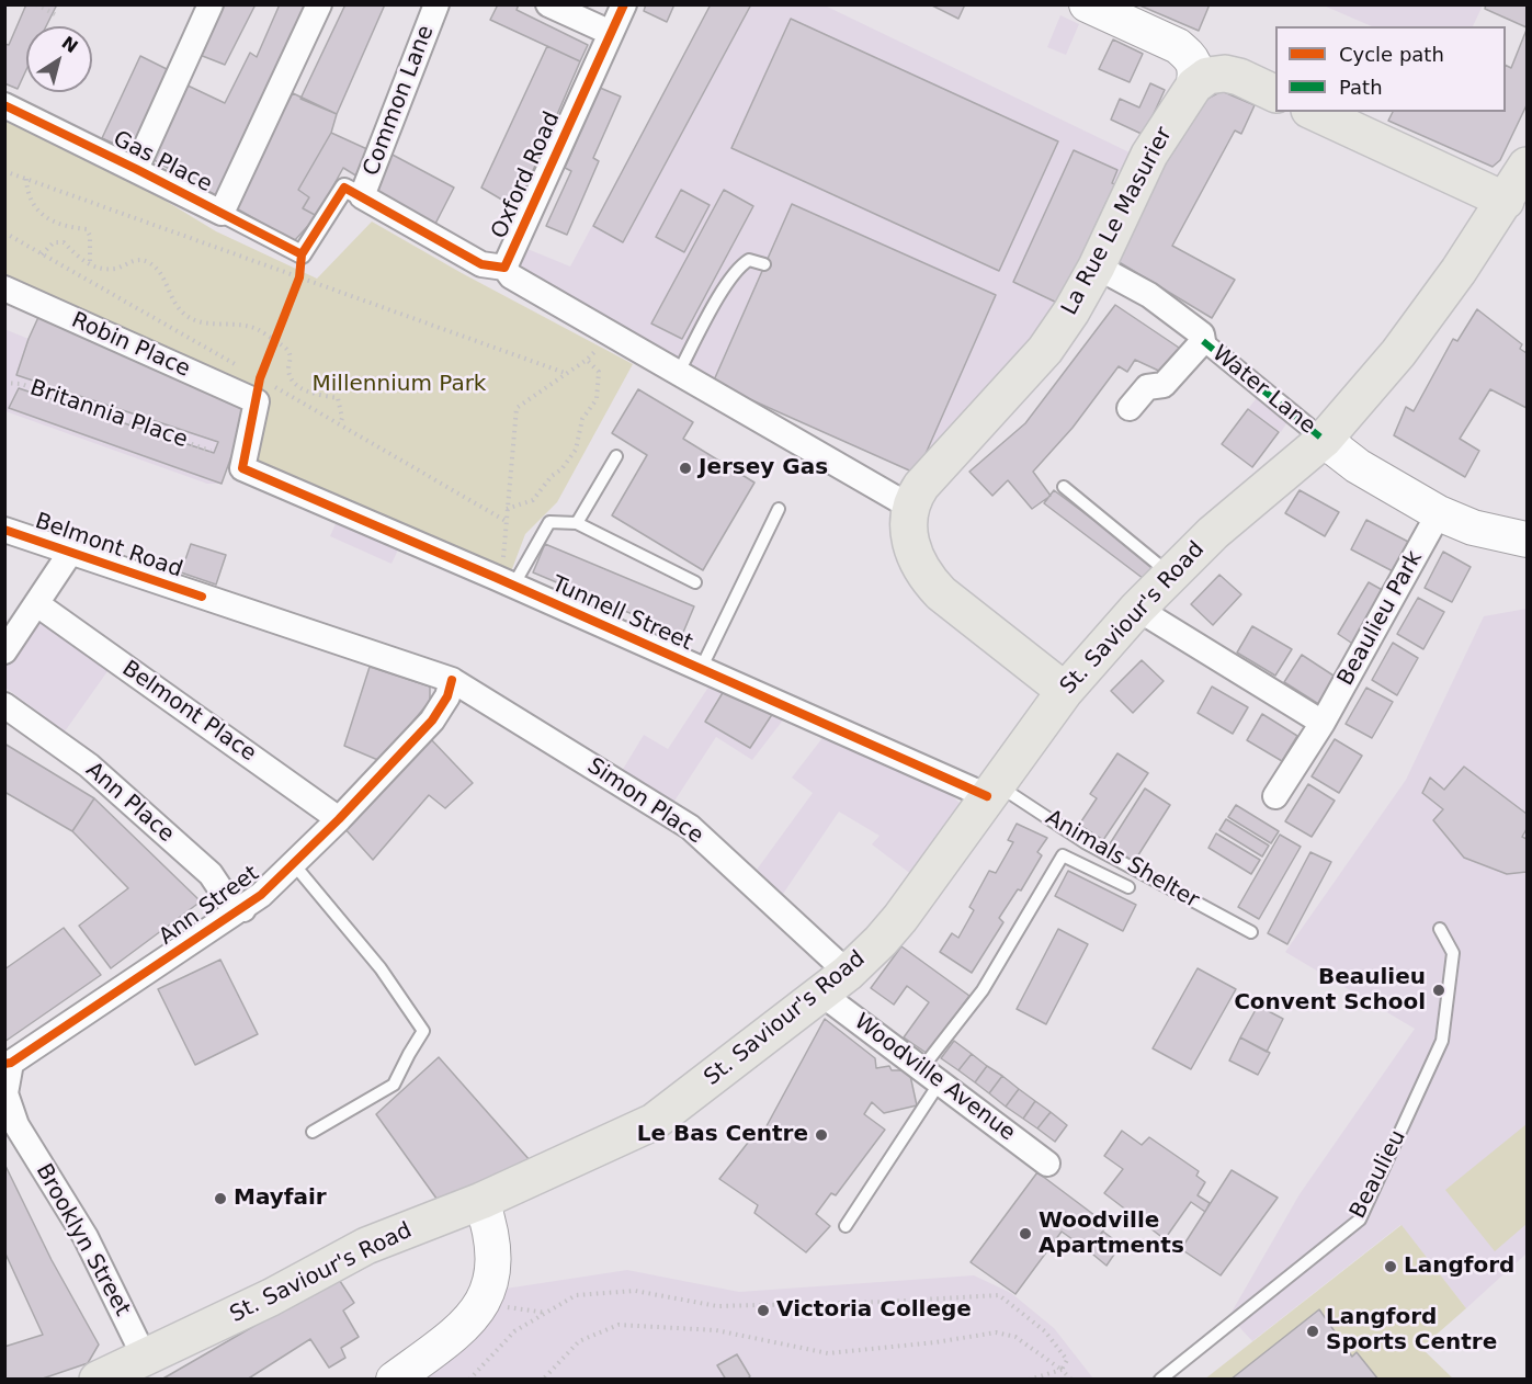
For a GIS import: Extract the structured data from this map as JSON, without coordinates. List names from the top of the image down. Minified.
{"streets":{"main road":["La Rue Le Masurier","St. Saviour's Road"],"street":["Common Lane","Gas Place","Oxford Road","Robin Place","Water Lane","Belmont Road","Tunnell Street","Beaulieu Park","Belmont Place","Simon Place","Ann Place","Ann Street","Woodville Avenue","Brooklyn Street"],"lane":["Animals Shelter","Beaulieu"],"path":["Britannia Place"]},"crossings":[["Common Lane","Gas Place"],["Common Lane","Oxford Road"],["Gas Place","Oxford Road"],["Robin Place","Tunnell Street"],["Water Lane","St. Saviour's Road"],["Belmont Road","Simon Place"],["Belmont Road","Ann Street"],["Tunnell Street","St. Saviour's Road"],["Tunnell Street","Animals Shelter"],["St. Saviour's Road","Simon Place"],["St. Saviour's Road","Animals Shelter"],["St. Saviour's Road","Woodville Avenue"],["St. Saviour's Road","Brooklyn Street"],["Belmont Place","Ann Street"],["Simon Place","Ann Street"],["Simon Place","Woodville Avenue"],["Ann Place","Ann Street"],["Ann Street","Brooklyn Street"]],"parks":["Millennium Park"],"places":["Jersey Gas","Beaulieu Convent School","Le Bas Centre","Mayfair","Woodville Apartments","Langford","Victoria College","Langford Sports Centre"],"legend":["Cycle path","Path"],"north":"top right"}
